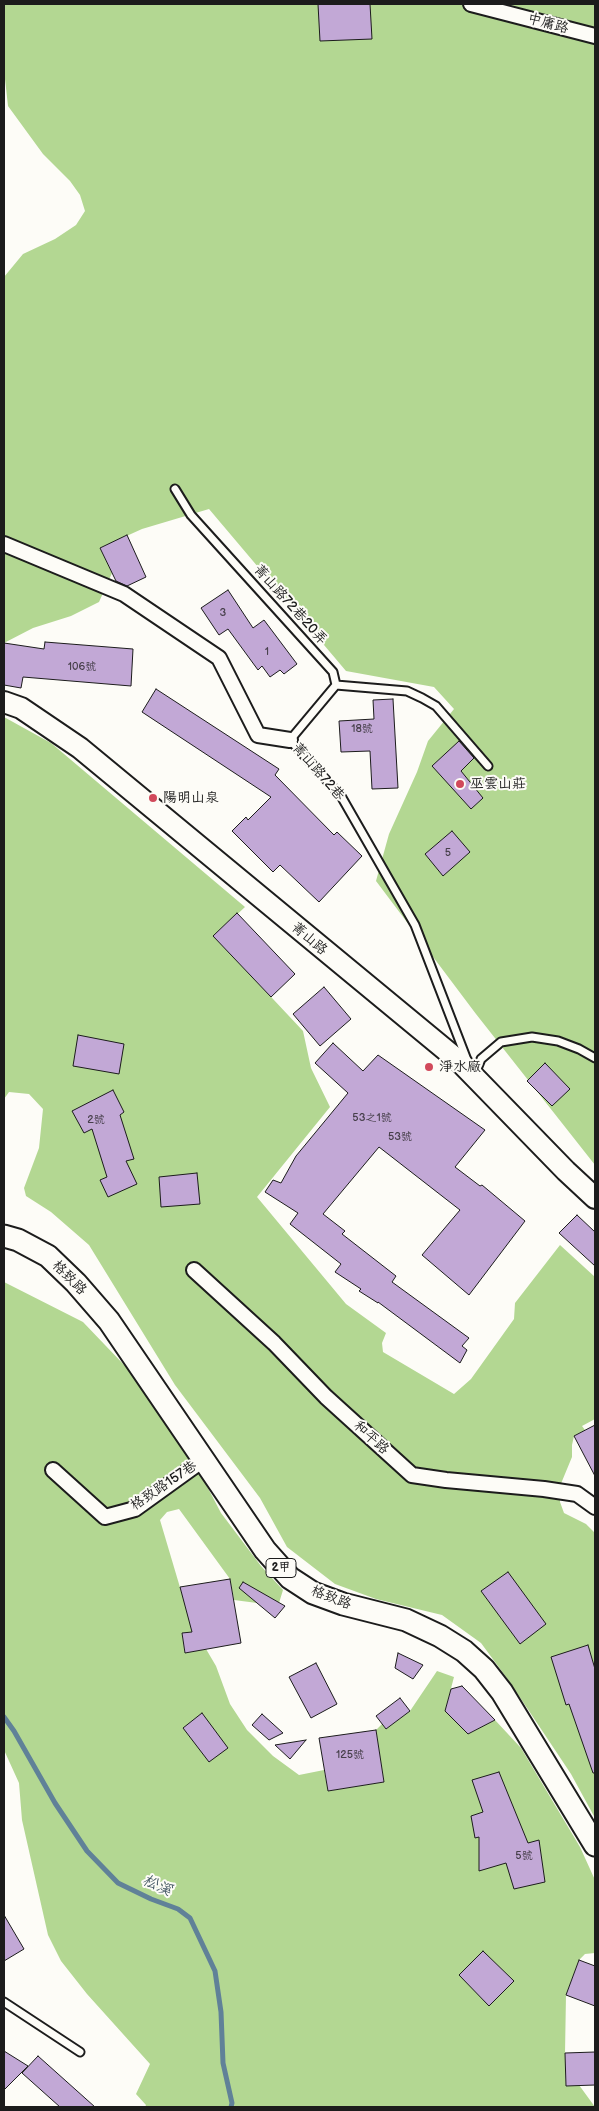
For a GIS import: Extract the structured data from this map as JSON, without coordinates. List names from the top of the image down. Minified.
{"streets":{"main road":["格致路","2甲"],"street":["中庸路","菁山路72巷","菁山路","和平路","格致路157巷"],"lane":["菁山路72巷20弄"]},"crossings":[["菁山路72巷","菁山路"],["格致路","格致路157巷"]],"water":["松溪"],"places":["巫雲山莊","陽明山泉","淨水廠"],"house_numbers":["3","1","106號","18號","5","53之1號","2號","53號","125號","5號"]}
